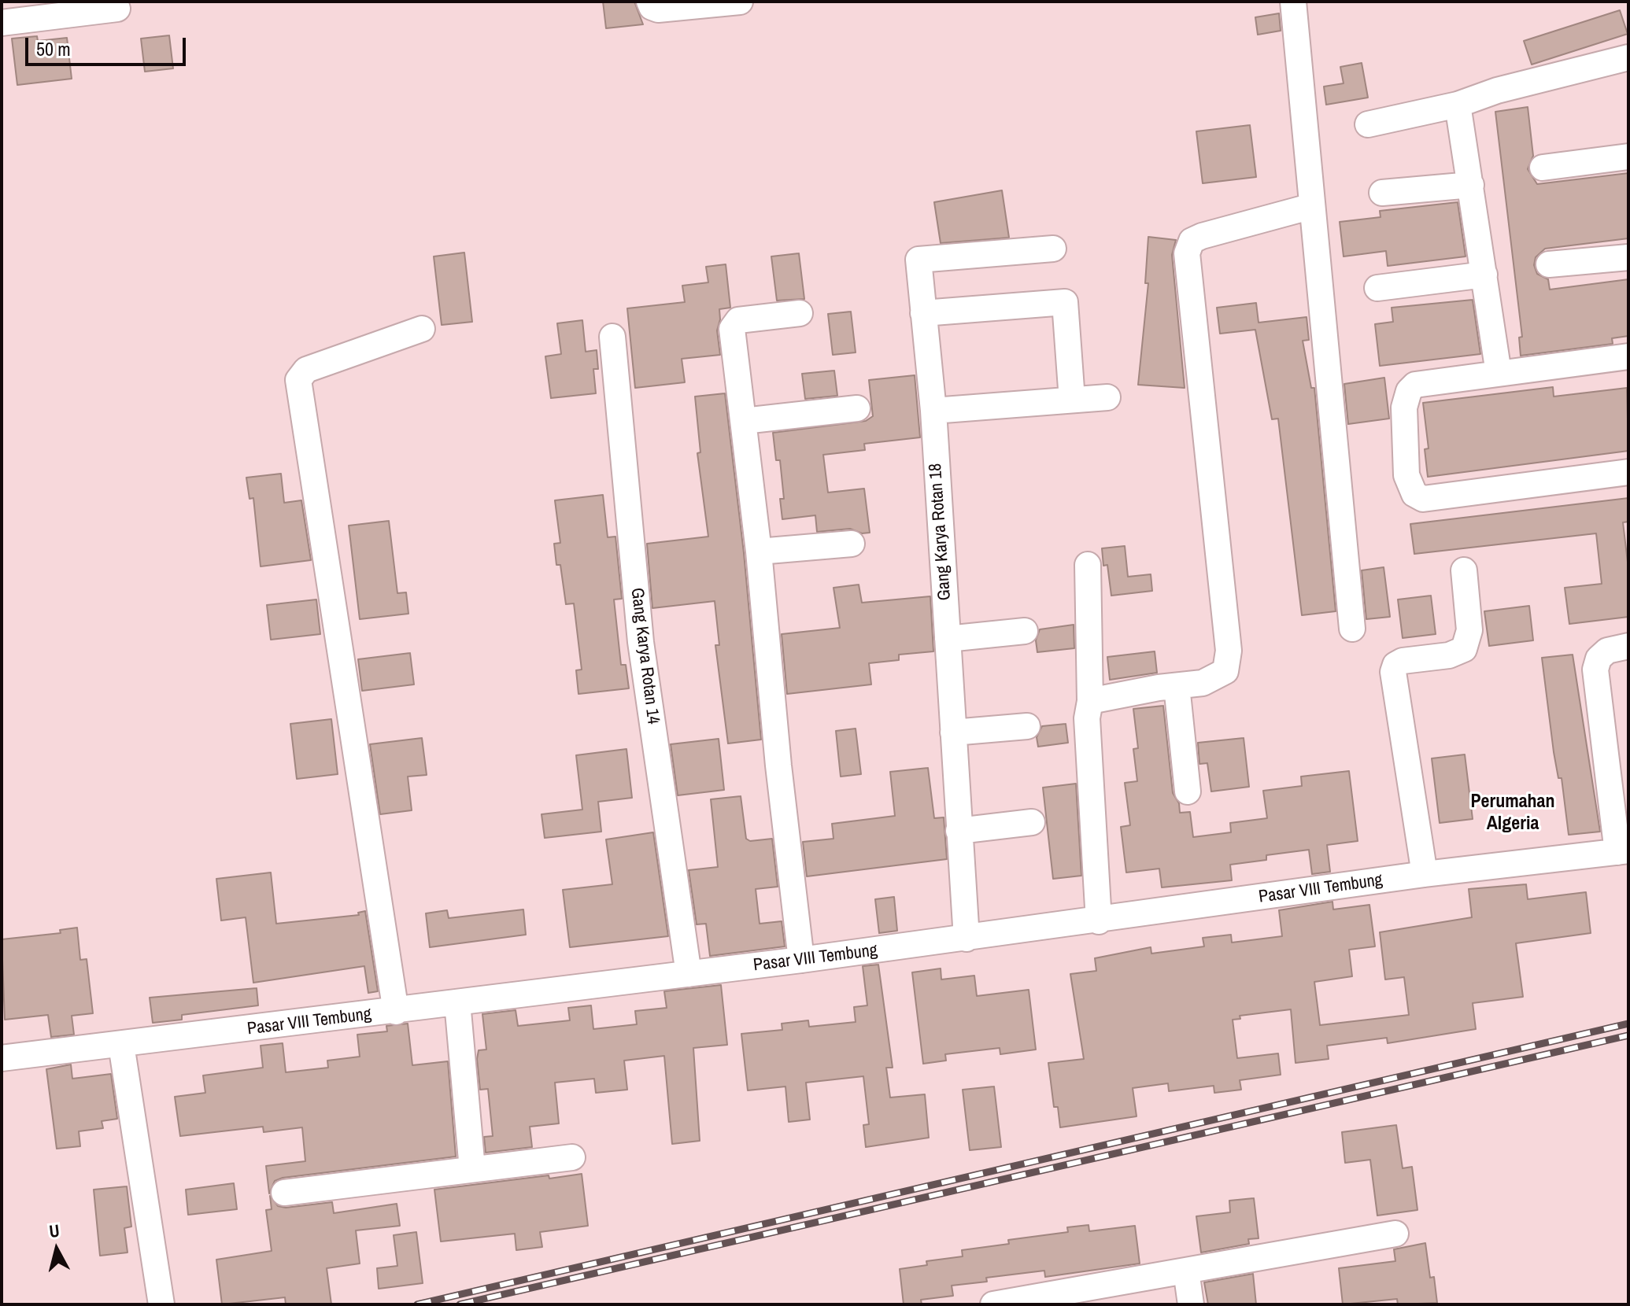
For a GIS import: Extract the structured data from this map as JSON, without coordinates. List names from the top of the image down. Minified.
{"streets":{"street":["Gang Karya Rotan 18","Gang Karya Rotan 14","Pasar VIII Tembung"]},"crossings":[["Gang Karya Rotan 18","Pasar VIII Tembung"],["Gang Karya Rotan 14","Pasar VIII Tembung"]],"districts":["Perumahan Algeria"],"scale_bar":"50 m","north":"top"}
